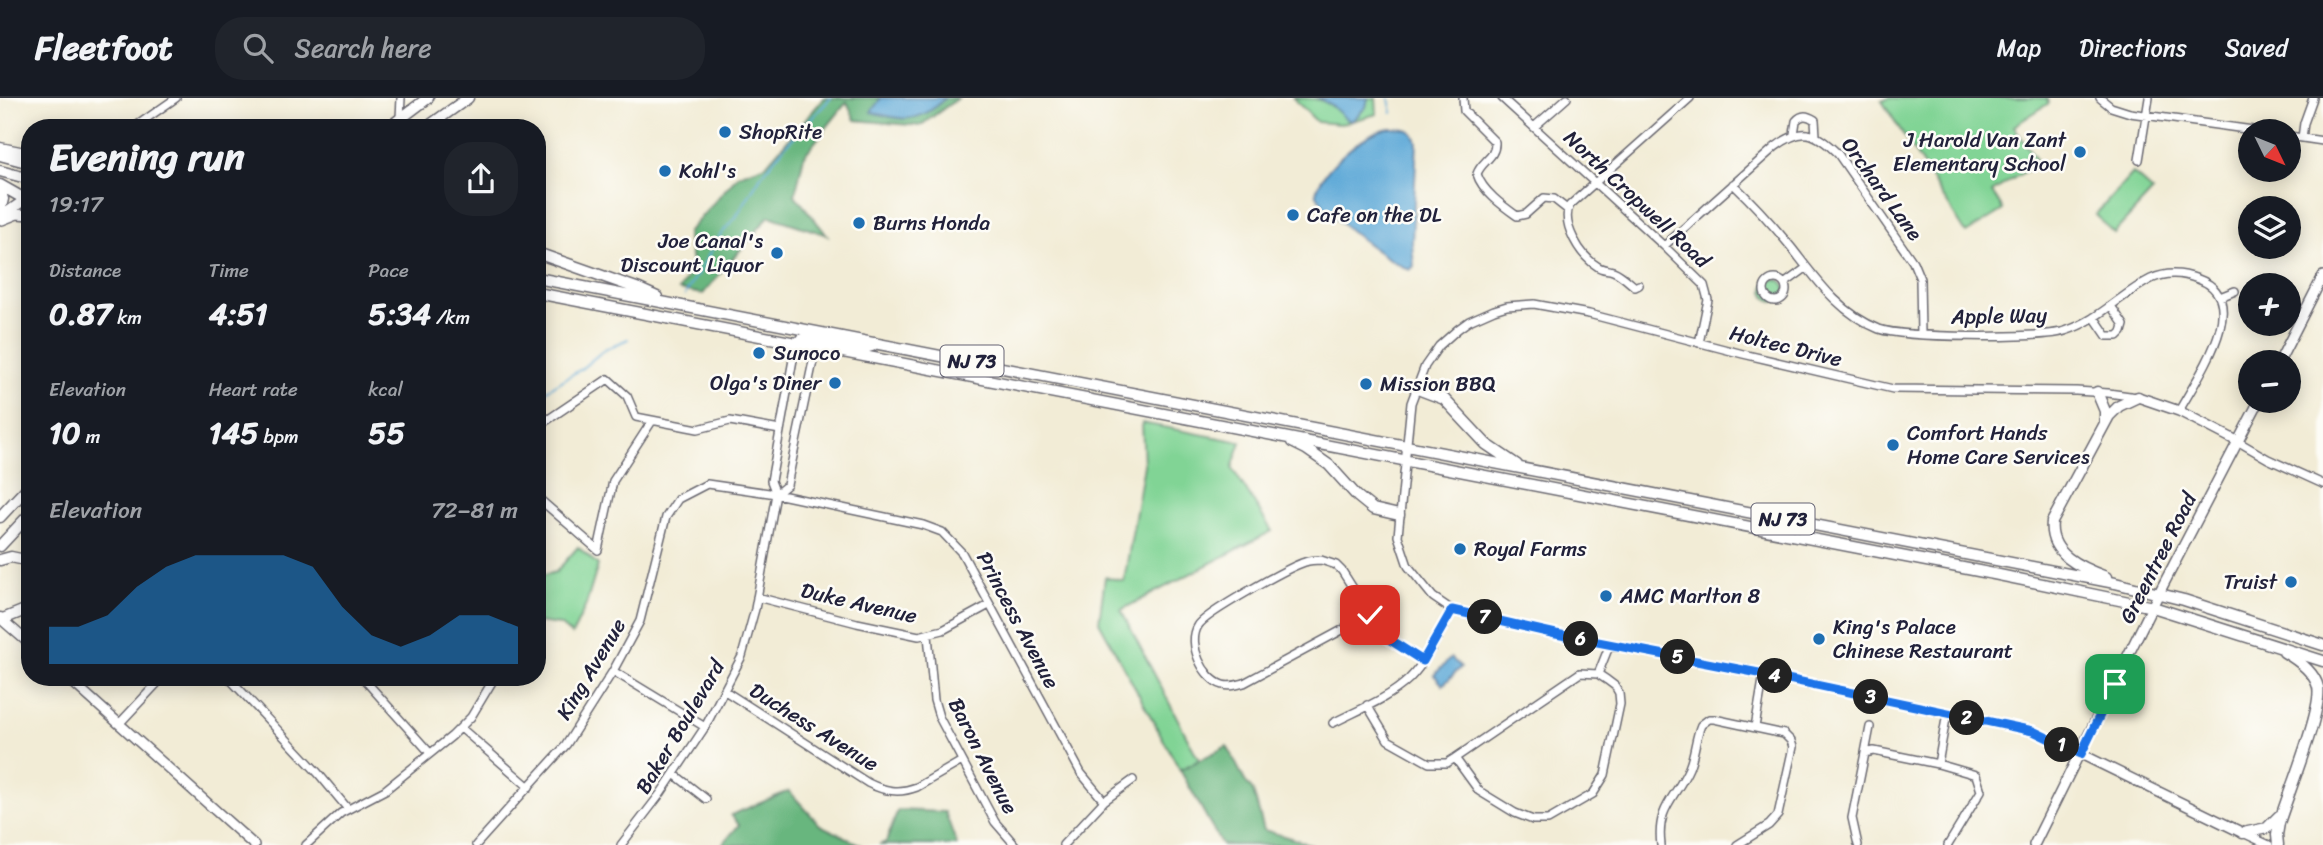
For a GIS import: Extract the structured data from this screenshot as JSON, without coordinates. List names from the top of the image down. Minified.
{"streets":{"highway":["NJ 73"],"main road":["Holtec Drive","Greentree Road"],"street":["Orchard Lane","North Cropwell Road","Apple Way","Duke Avenue","Princess Avenue","King Avenue","Baker Boulevard","Duchess Avenue","Baron Avenue"]},"crossings":[["Orchard Lane","Apple Way"],["North Cropwell Road","Holtec Drive"],["Holtec Drive","NJ 73"],["Holtec Drive","Greentree Road"],["NJ 73","Greentree Road"],["NJ 73","Baker Boulevard"],["Duke Avenue","Princess Avenue"],["Duke Avenue","Baker Boulevard"],["Duke Avenue","Baron Avenue"],["Princess Avenue","King Avenue"],["Princess Avenue","Baker Boulevard"],["King Avenue","Baker Boulevard"],["Baker Boulevard","Duchess Avenue"],["Duchess Avenue","Baron Avenue"]],"places":["ShopRite","J Harold Van Zant Elementary School","Kohl's","Cafe on the DL","Burns Honda","Joe Canal's Discount Liquor","Sunoco","Olga's Diner","Mission BBQ","Comfort Hands Home Care Services","Royal Farms","Truist","AMC Marlton 8","King's Palace Chinese Restaurant"],"north":"bottom right","page":{"header":"Fleetfoot","search":"Search here","nav":["Map","Directions","Saved"],"map_buttons":["+","−"],"heading":["Evening run","19:17"],"stats":[["Distance","0.87 km"],["Time","4:51"],["Pace","5:34 /km"],["Elevation","10 m"],["Heart rate","145 bpm"],["kcal","55"]],"chart":["Elevation","72–81 m"],"pins":["7","6","5","4","3","2","1"]}}
